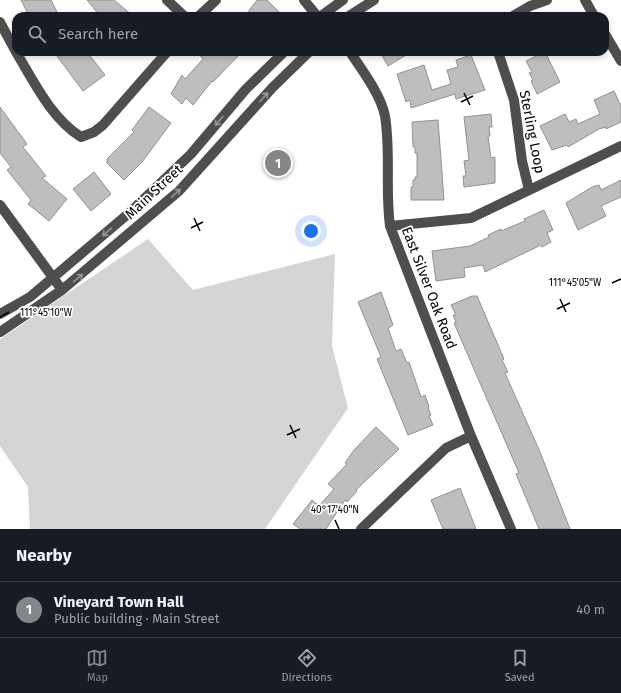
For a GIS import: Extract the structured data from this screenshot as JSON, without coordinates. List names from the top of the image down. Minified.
{"streets":{"street":["Sterling Loop","Main Street","East Silver Oak Road"]},"page":{"search":"Search here","pins":"1","heading":"Nearby","list":[{"mark":"1","name":"Vineyard Town Hall","note":"Public building · Main Street","value":"40 m"}],"nav":["Map","Directions","Saved"]},"coordinates":["111°45'05\"W","111°45'10\"W","40°17'40\"N"]}
